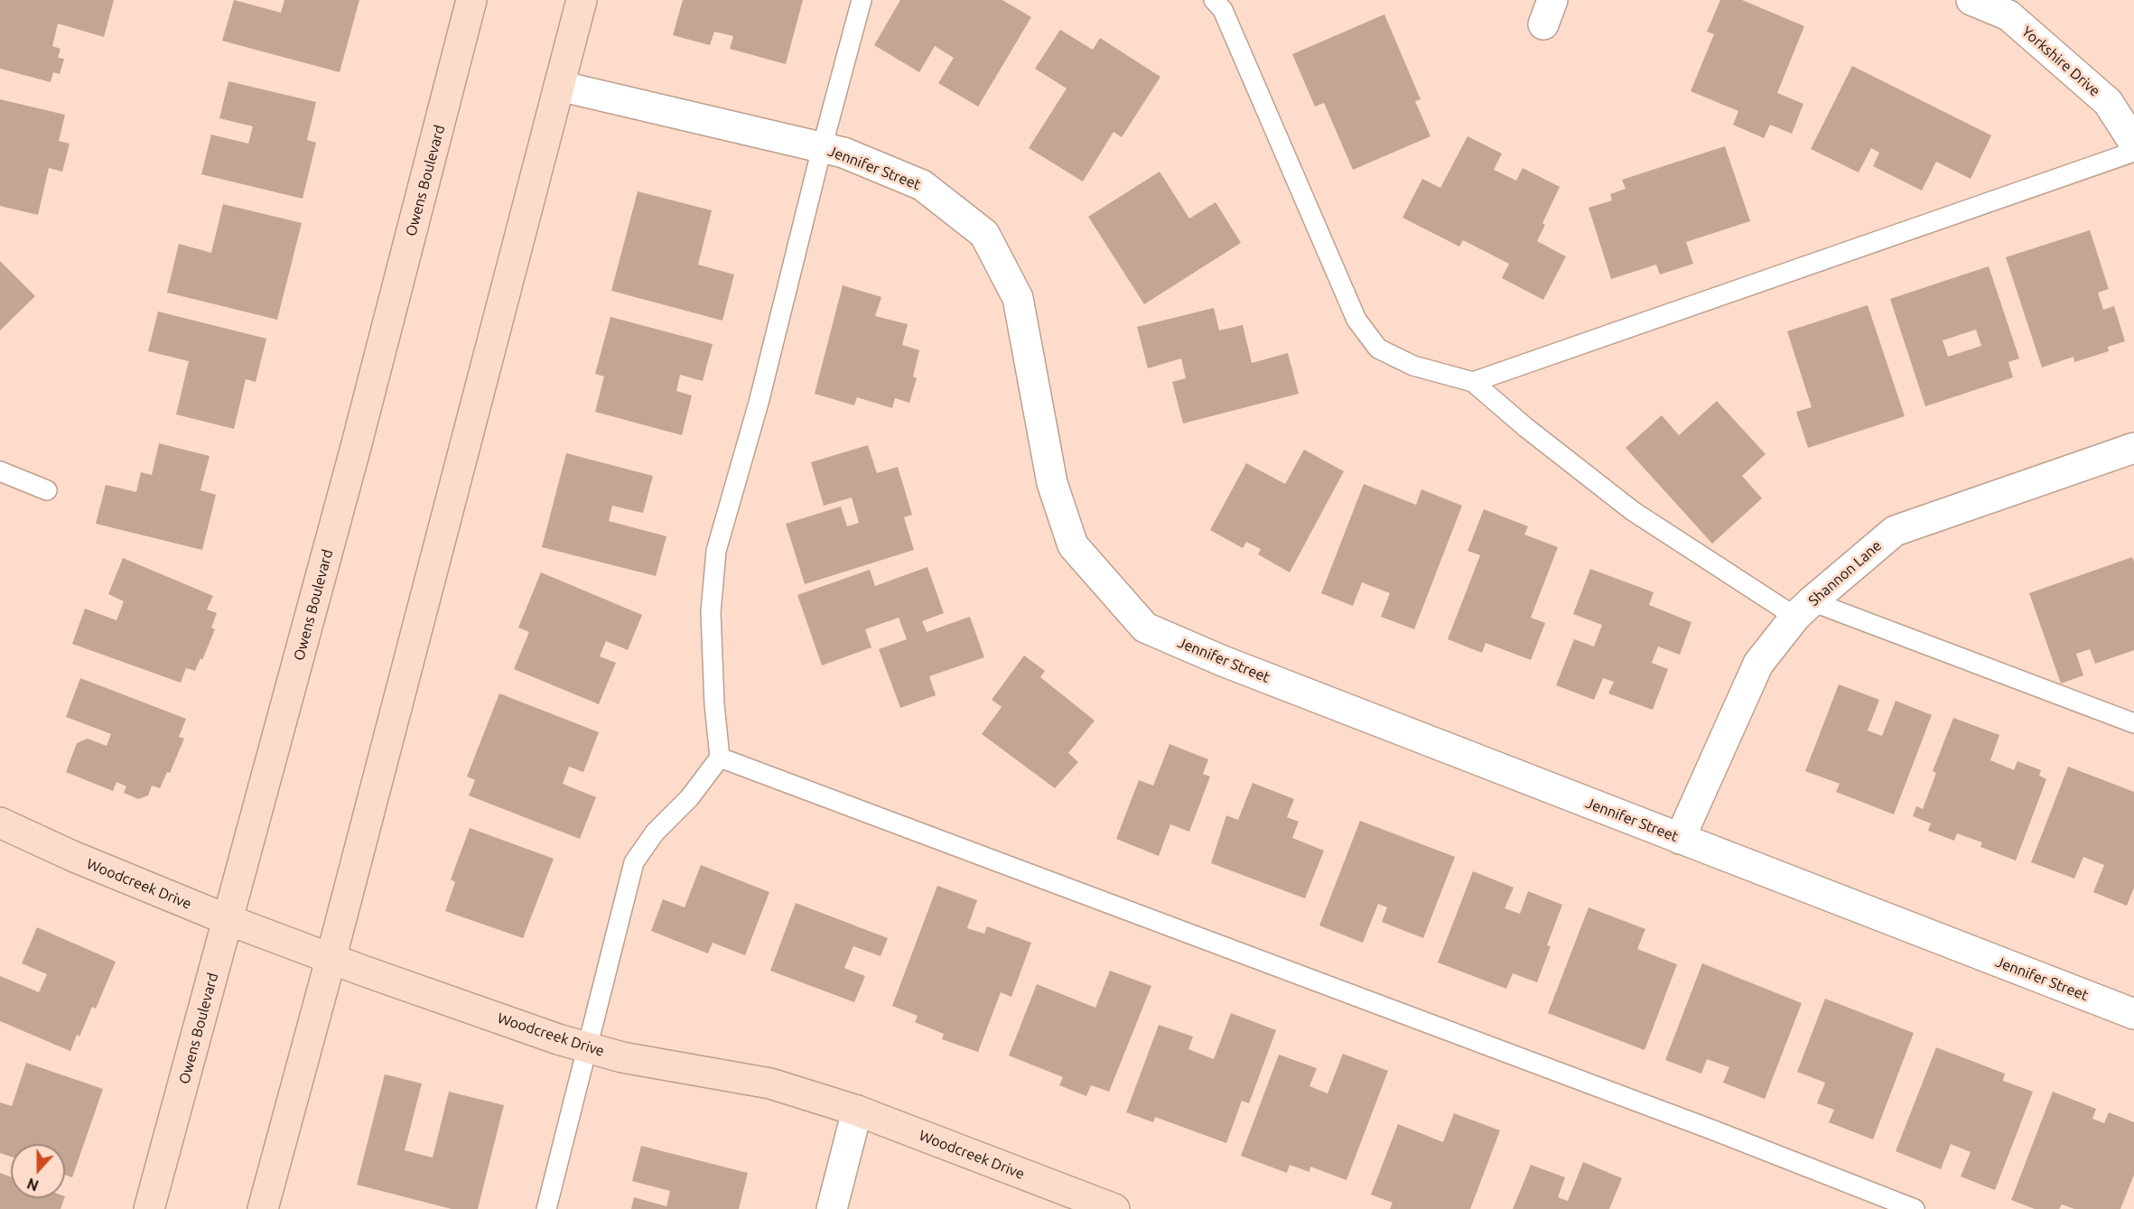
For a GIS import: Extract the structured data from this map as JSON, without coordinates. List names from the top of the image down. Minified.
{"streets":{"street":["Yorkshire Drive","Jennifer Street","Owens Boulevard","Shannon Lane","Woodcreek Drive"]},"crossings":[["Jennifer Street","Shannon Lane"],["Owens Boulevard","Woodcreek Drive"]],"north":"bottom"}
